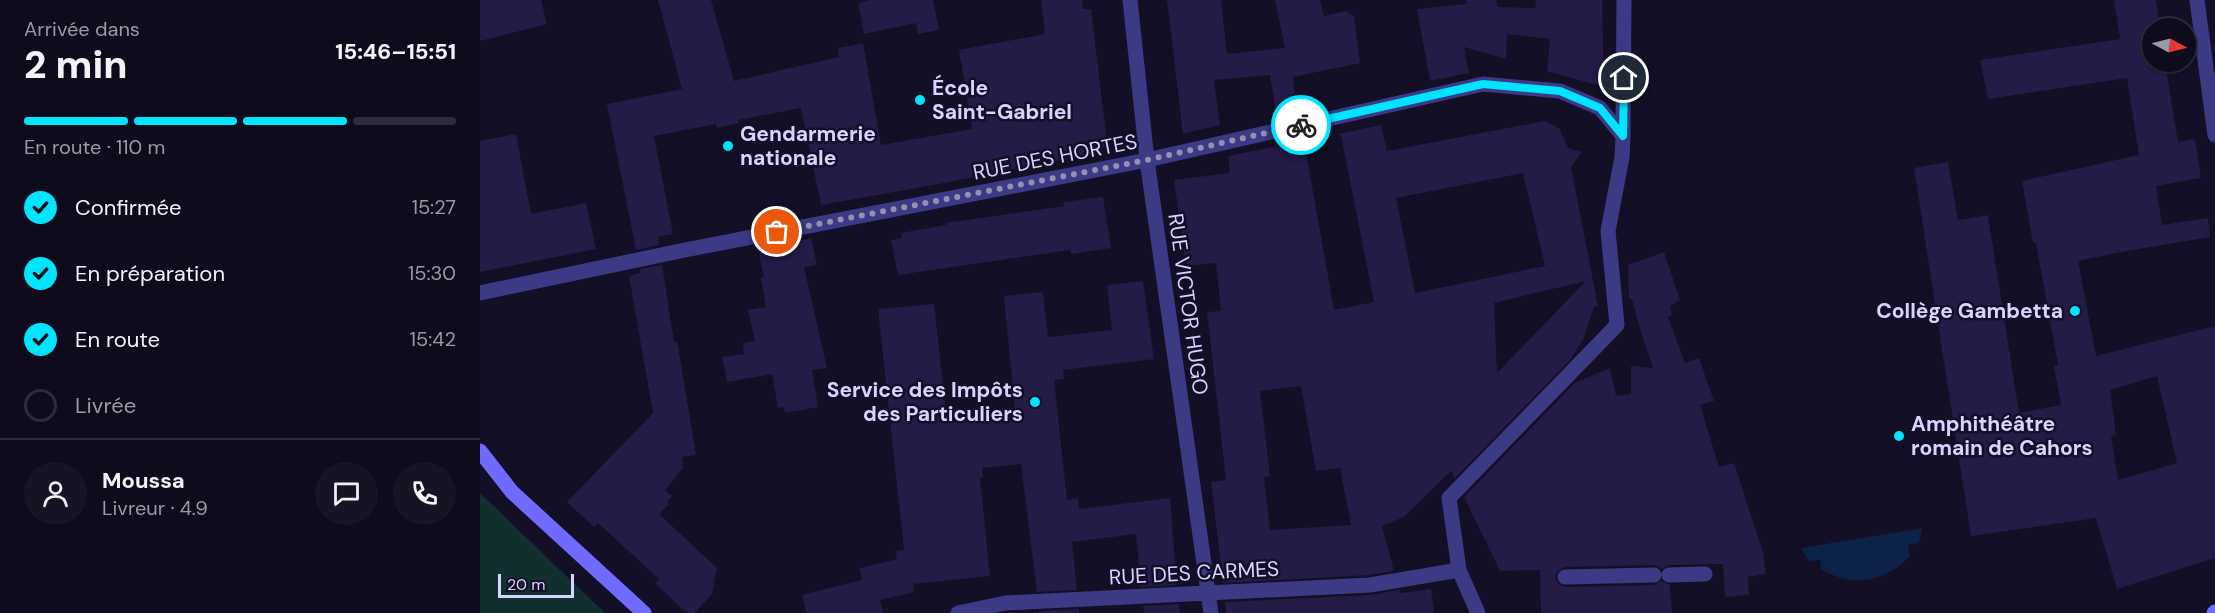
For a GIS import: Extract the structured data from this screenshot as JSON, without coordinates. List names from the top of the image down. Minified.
{"streets":{"street":["RUE DES HORTES","RUE VICTOR HUGO","RUE DES CARMES"]},"crossings":[["RUE DES HORTES","RUE VICTOR HUGO"],["RUE VICTOR HUGO","RUE DES CARMES"]],"places":["École Saint-Gabriel","Gendarmerie nationale","Collège Gambetta","Service des Impôts des Particuliers","Amphithéâtre romain de Cahors"],"scale_bar":"20 m","north":"right","page":{"heading":["2 min","Arrivée dans","15:46–15:51"],"panel":["Moussa","Livreur · 4.9"],"bar":"En route · 110 m","list":[["Confirmée","15:27"],["En préparation","15:30"],["En route","15:42"],"Livrée"],"scale":"20 m"}}
